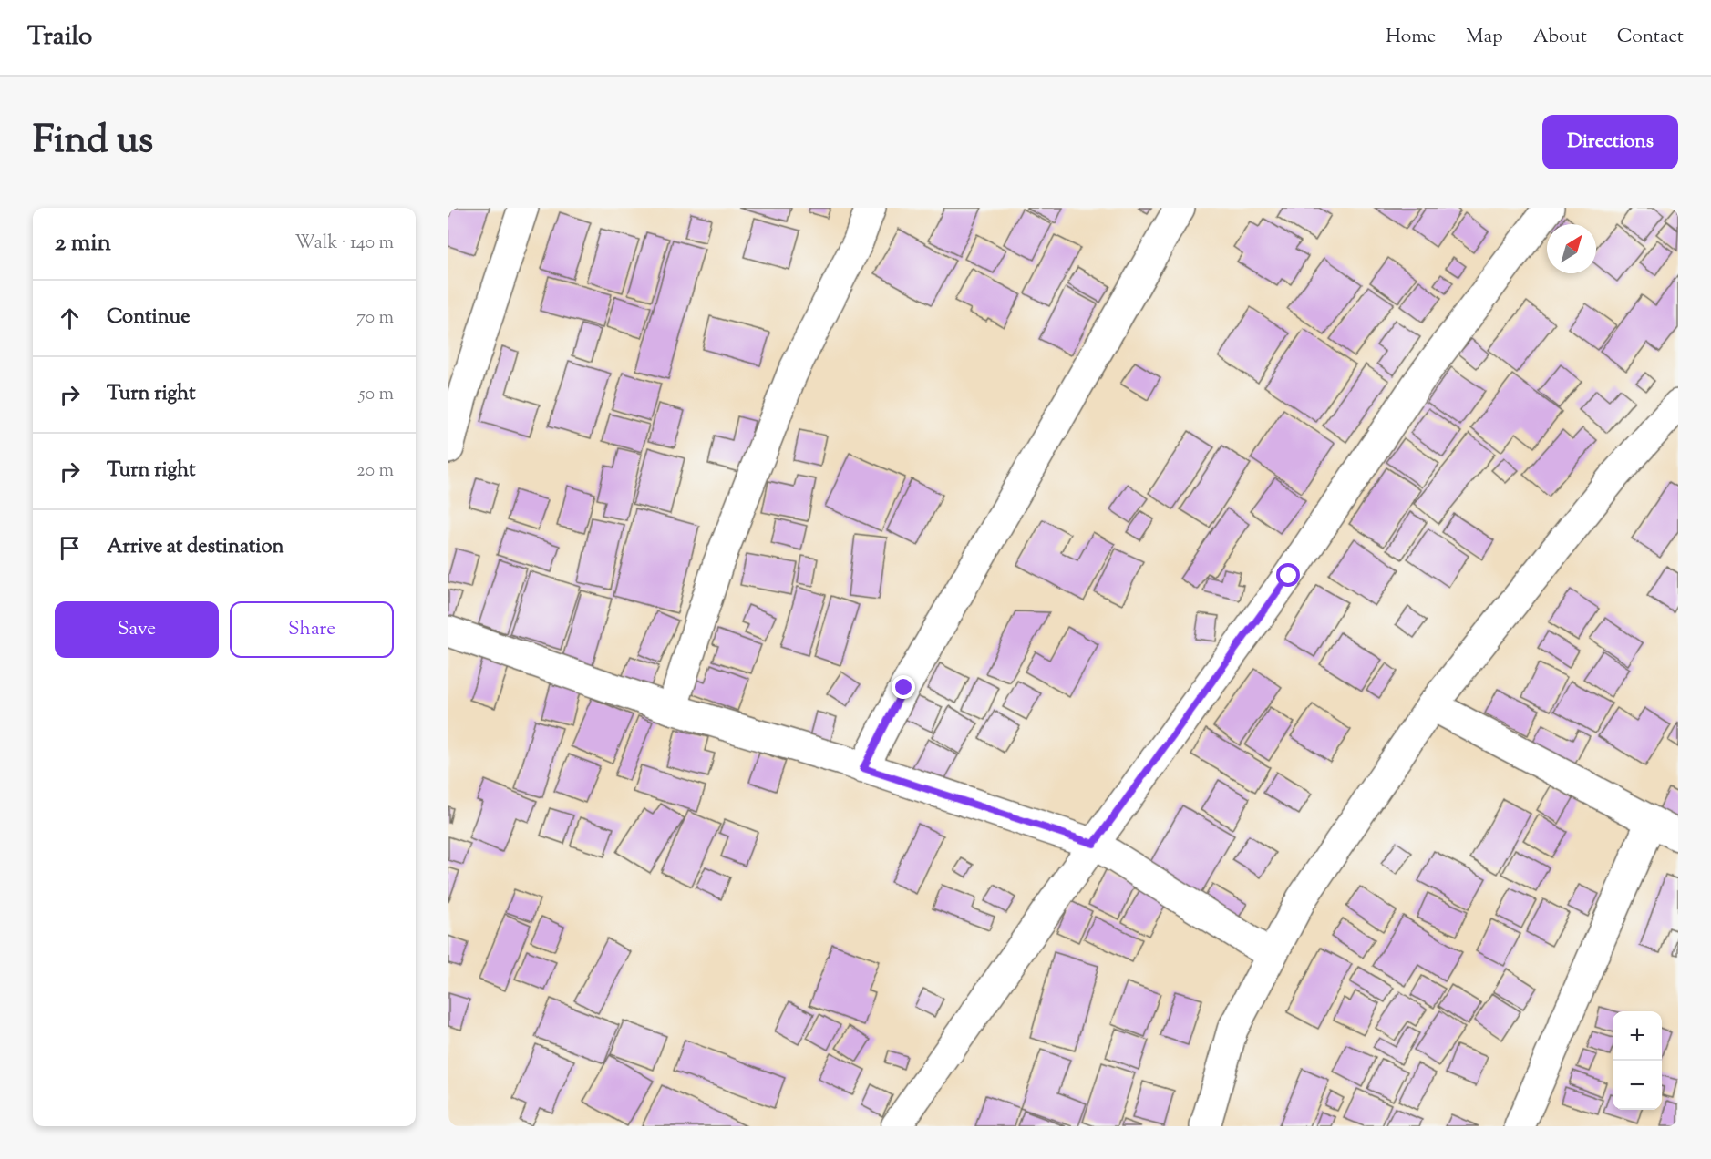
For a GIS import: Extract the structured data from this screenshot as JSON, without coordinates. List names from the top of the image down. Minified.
{"north":"top right","page":{"header":"Trailo","nav":["Home","Map","About","Contact"],"title":"Find us","buttons":["Directions",["Save","Share"]],"heading":["2 min","Walk · 140 m"],"list":[["Continue","70 m"],["Turn right","50 m"],["Turn right","20 m"],"Arrive at destination"],"map_buttons":["+","−"]}}
